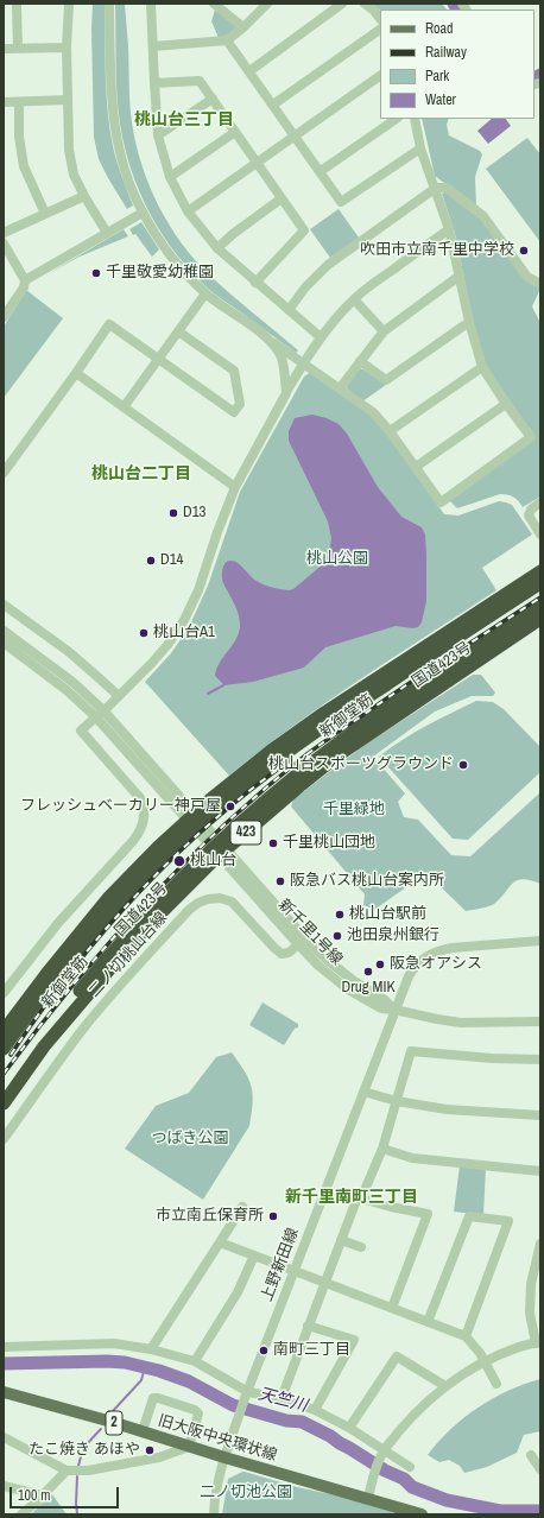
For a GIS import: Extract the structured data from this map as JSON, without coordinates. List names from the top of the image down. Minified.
{"streets":{"highway":["国道423号","新御堂筋","423"],"main road":["2","旧大阪中央環状線"],"street":["新千里1号線","二ノ切桃山台線","上野新田線"]},"crossings":[["国道423号","新千里1号線"],["新千里1号線","二ノ切桃山台線"],["新千里1号線","上野新田線"],["上野新田線","旧大阪中央環状線"]],"districts":["桃山台三丁目","桃山台二丁目","新千里南町三丁目"],"water":["天竺川"],"parks":["桃山公園","千里緑地","つばき公園","二ノ切池公園"],"places":["吹田市立南千里中学校","千里敬愛幼稚園","D13","D14","桃山台A1","桃山台スポーツグラウンド","フレッシュベーカリー神戸屋","千里桃山団地","桃山台","阪急バス桃山台案内所","桃山台駅前","池田泉州銀行","阪急オアシス","Drug MIK","市立南丘保育所","南町三丁目","たこ焼き あほや"],"legend":["Road","Railway","Park","Water"],"scale_bar":"100 m"}
